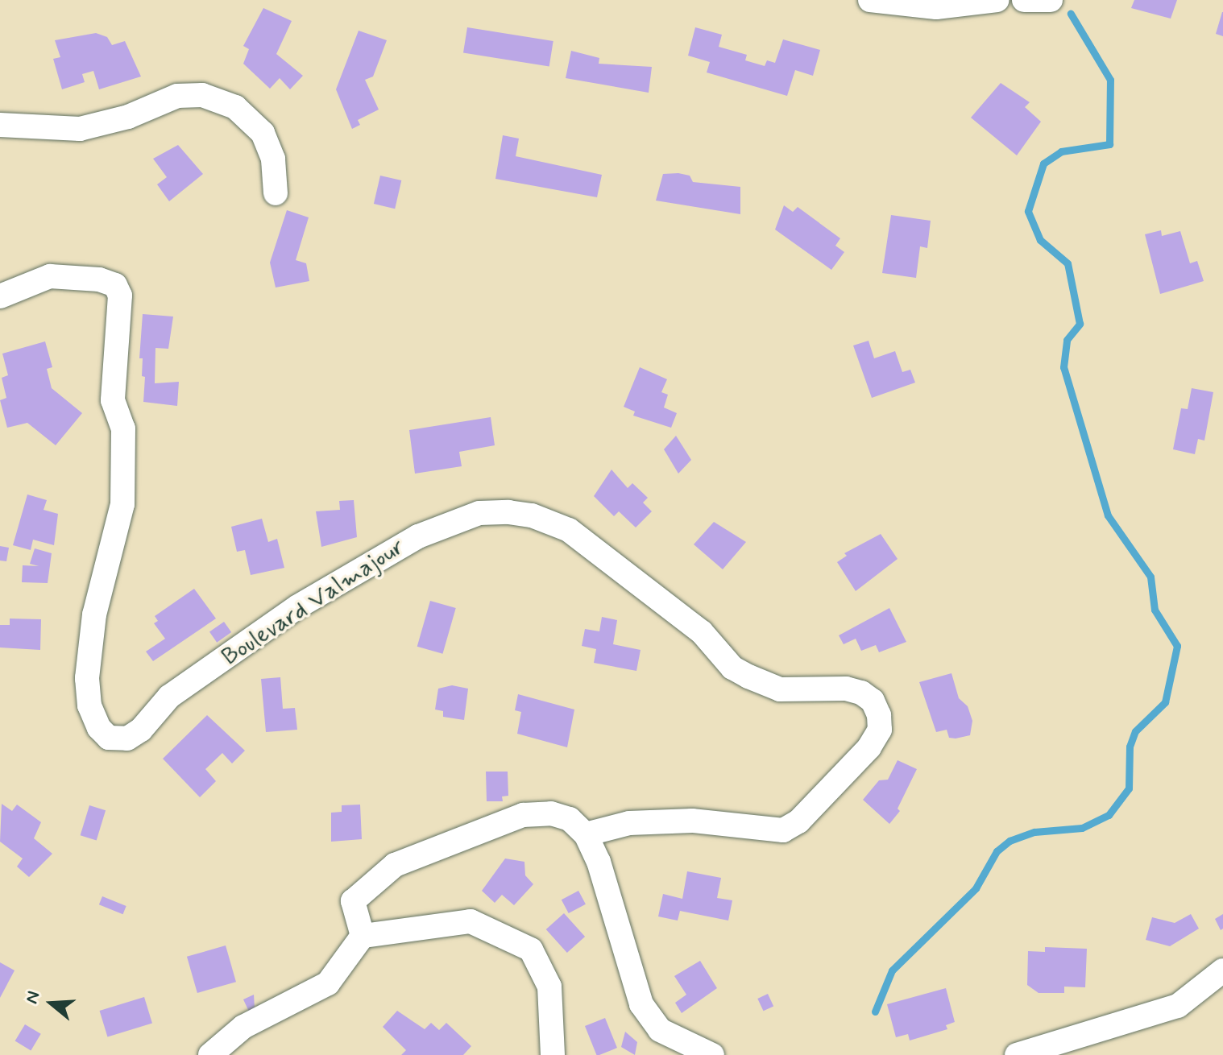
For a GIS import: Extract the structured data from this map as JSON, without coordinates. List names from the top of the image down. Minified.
{"streets":{"street":["Boulevard Valmajour"]},"north":"left"}
